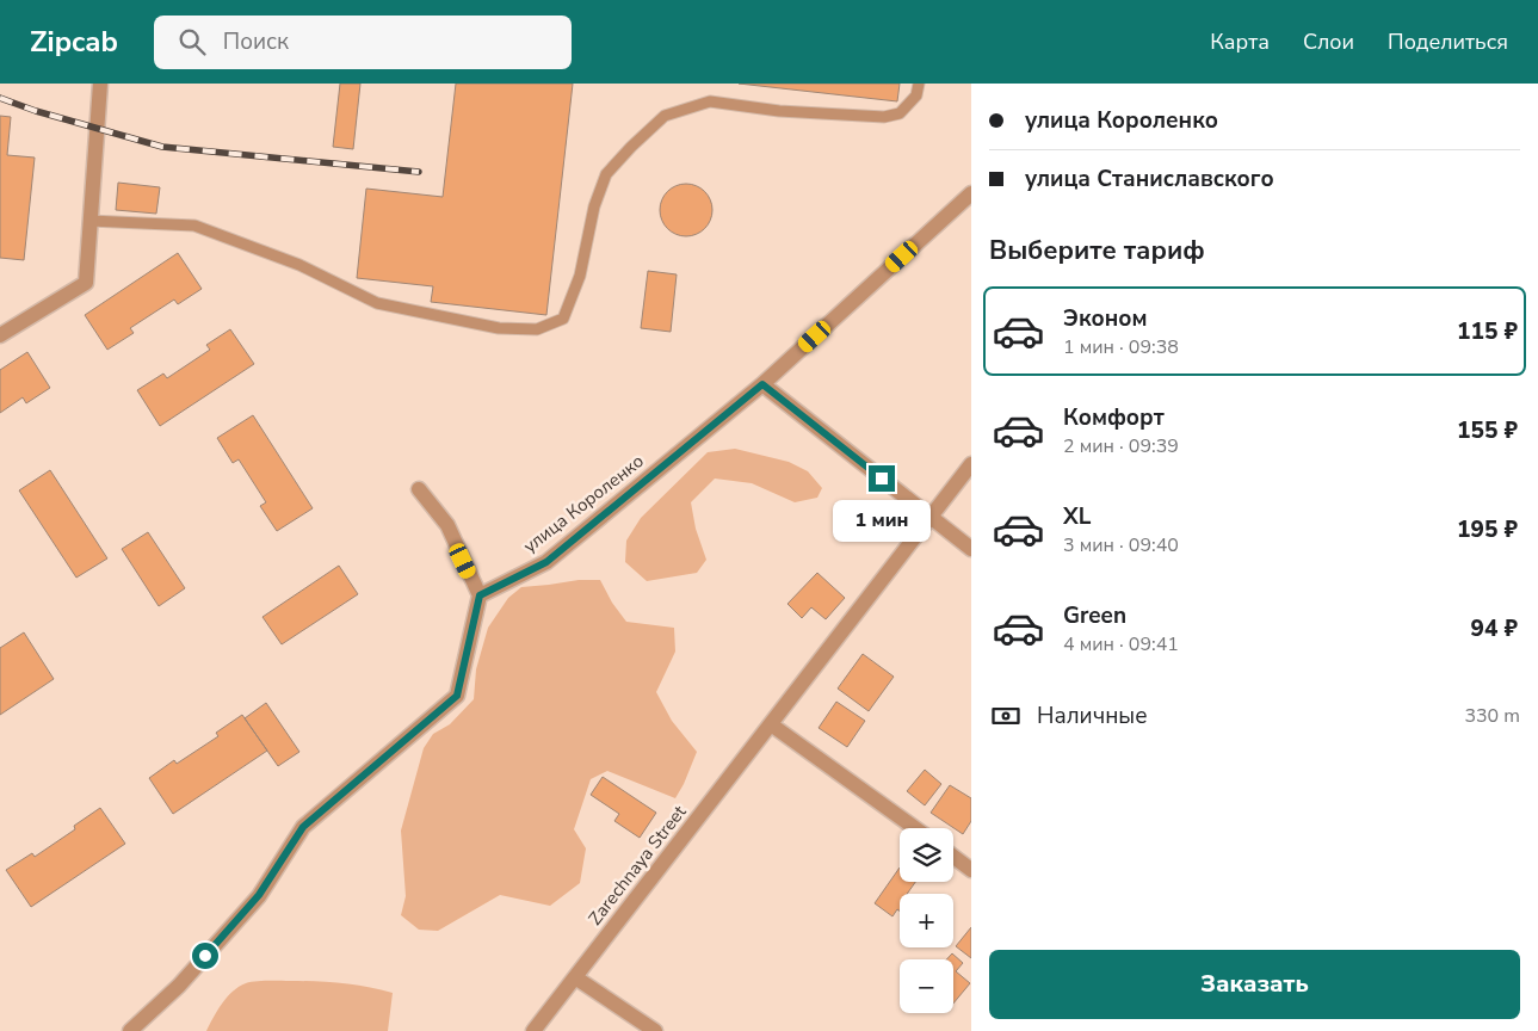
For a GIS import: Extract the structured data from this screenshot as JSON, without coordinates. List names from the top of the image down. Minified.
{"streets":{"street":["улица Короленко","Zarechnaya Street"]},"page":{"header":"Zipcab","search":"Поиск","nav":["Карта","Слои","Поделиться"],"banner":["улица Короленко","улица Станиславского"],"heading":"Выберите тариф","list":[{"name":"Эконом","note":"1 мин · 09:38","value":"115 ₽"},{"name":"Комфорт","note":"2 мин · 09:39","value":"155 ₽"},{"name":"XL","note":"3 мин · 09:40","value":"195 ₽"},{"name":"Green","note":"4 мин · 09:41","value":"94 ₽"}],"bubble":"1 мин","pay":["Наличные","330 m"],"map_buttons":["+","−"],"buttons":"Заказать"}}
